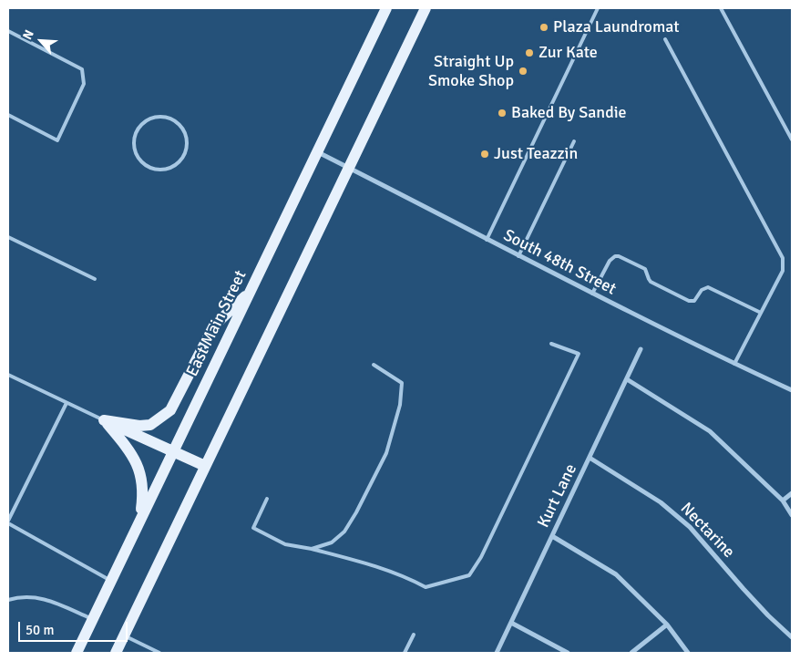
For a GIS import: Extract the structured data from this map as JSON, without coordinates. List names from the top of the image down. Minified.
{"streets":{"main road":["East Main Street"],"street":["South 48th Street","Kurt Lane","Nectarine"]},"crossings":[["South 48th Street","East Main Street"],["Kurt Lane","Nectarine"]],"places":["Plaza Laundromat","Zur Kate","Straight Up Smoke Shop","Baked By Sandie","Just Teazzin"],"scale_bar":"50 m","north":"top left"}
